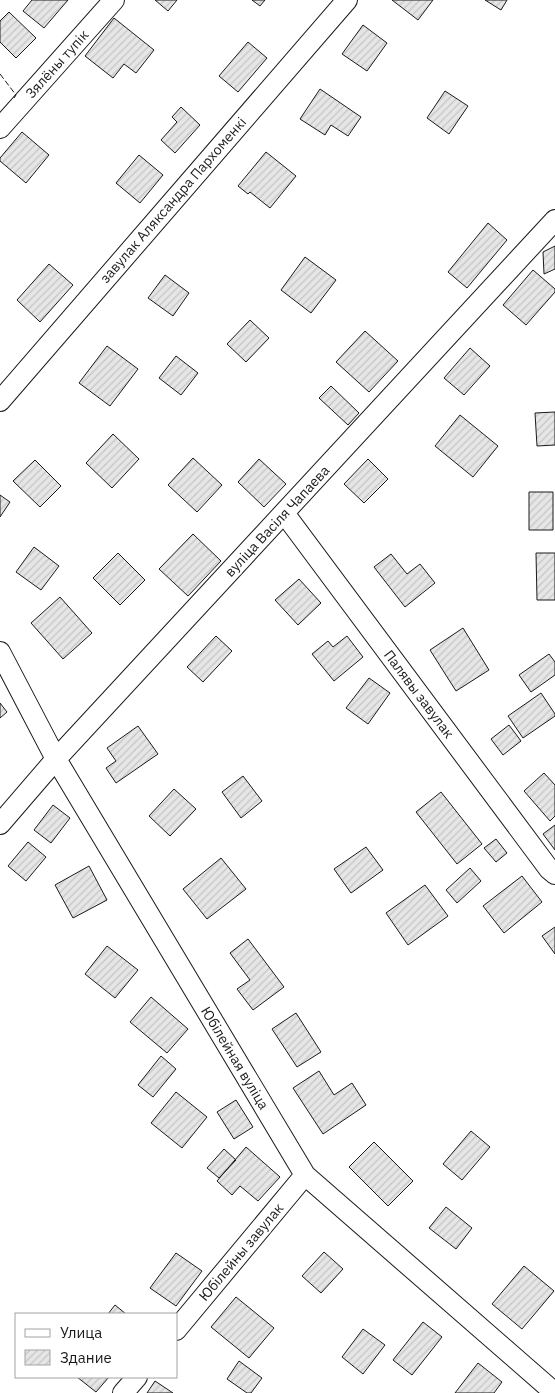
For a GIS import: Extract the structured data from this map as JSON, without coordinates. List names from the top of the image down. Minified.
{"streets":{"street":["Зялёны тупік","завулак Аляксандра Пархоменкі","вуліца Васіля Чапаева","Палявы завулак","Юбілейная вуліца","Юбілейны завулак"]},"crossings":[["вуліца Васіля Чапаева","Палявы завулак"],["вуліца Васіля Чапаева","Юбілейная вуліца"],["Юбілейная вуліца","Юбілейны завулак"]],"legend":["Улица","Здание"]}
